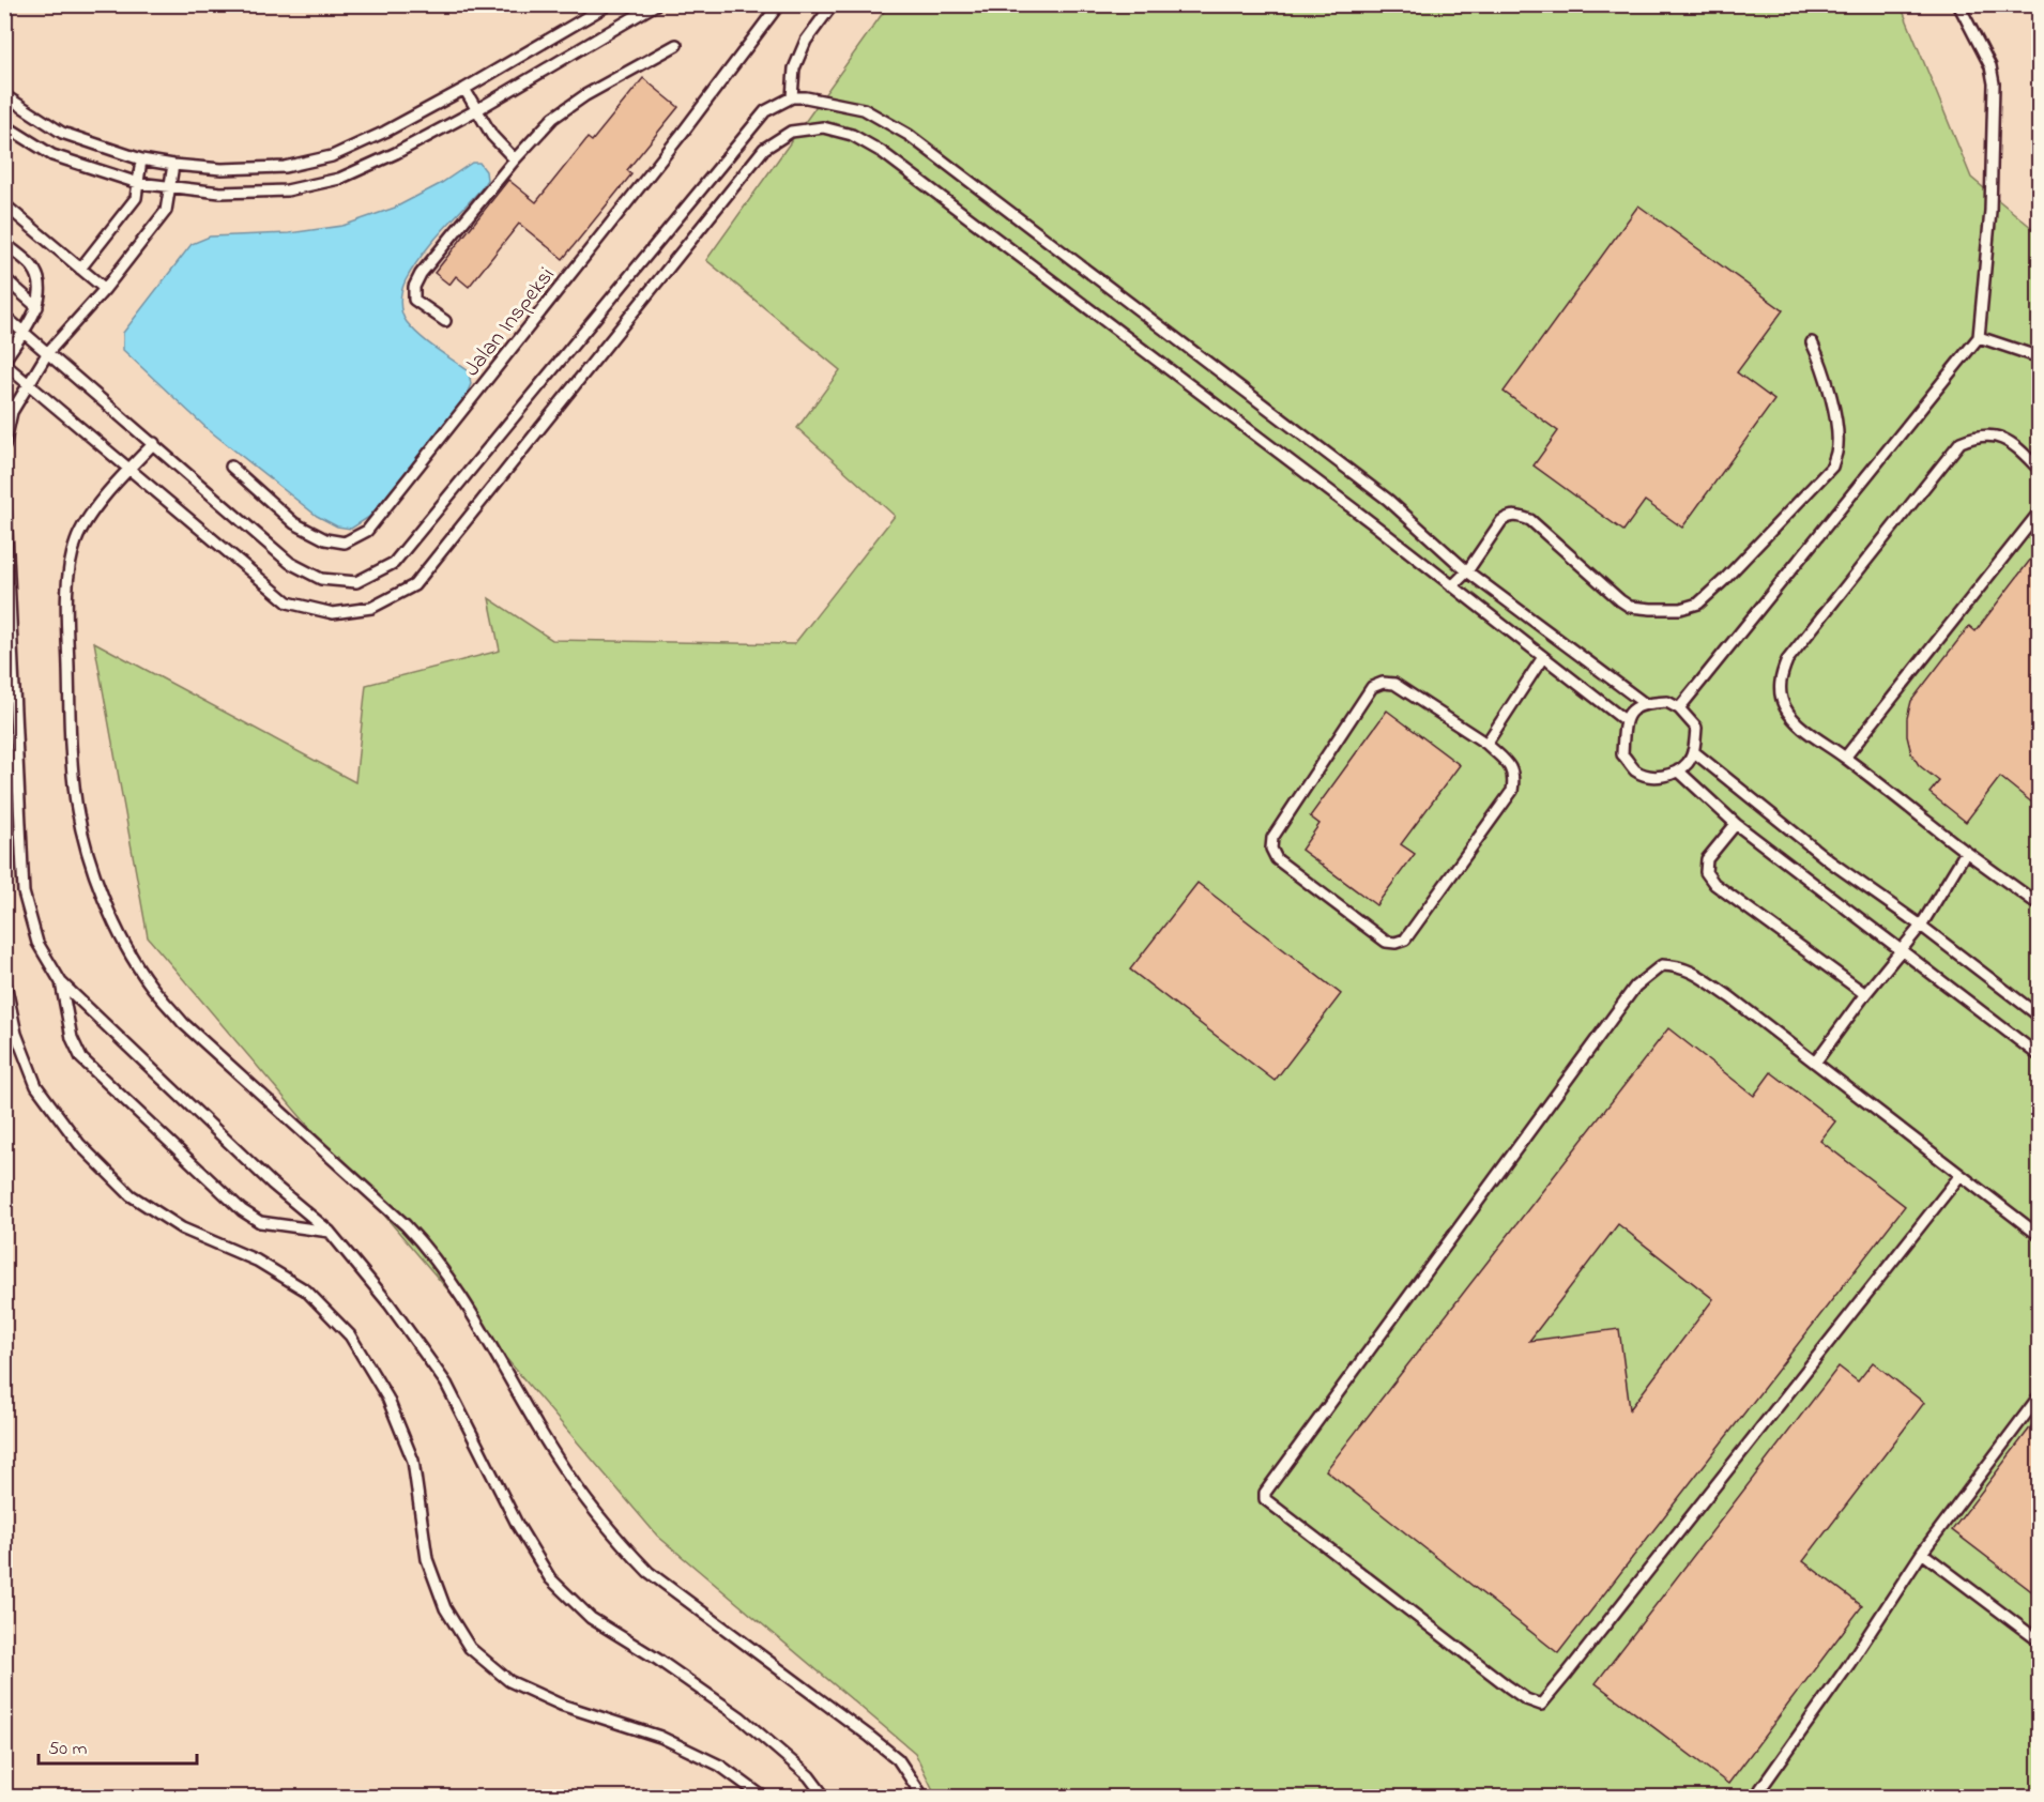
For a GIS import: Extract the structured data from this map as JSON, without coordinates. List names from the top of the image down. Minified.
{"streets":{"lane":["Jalan Inspeksi"]},"scale_bar":"50 m"}
